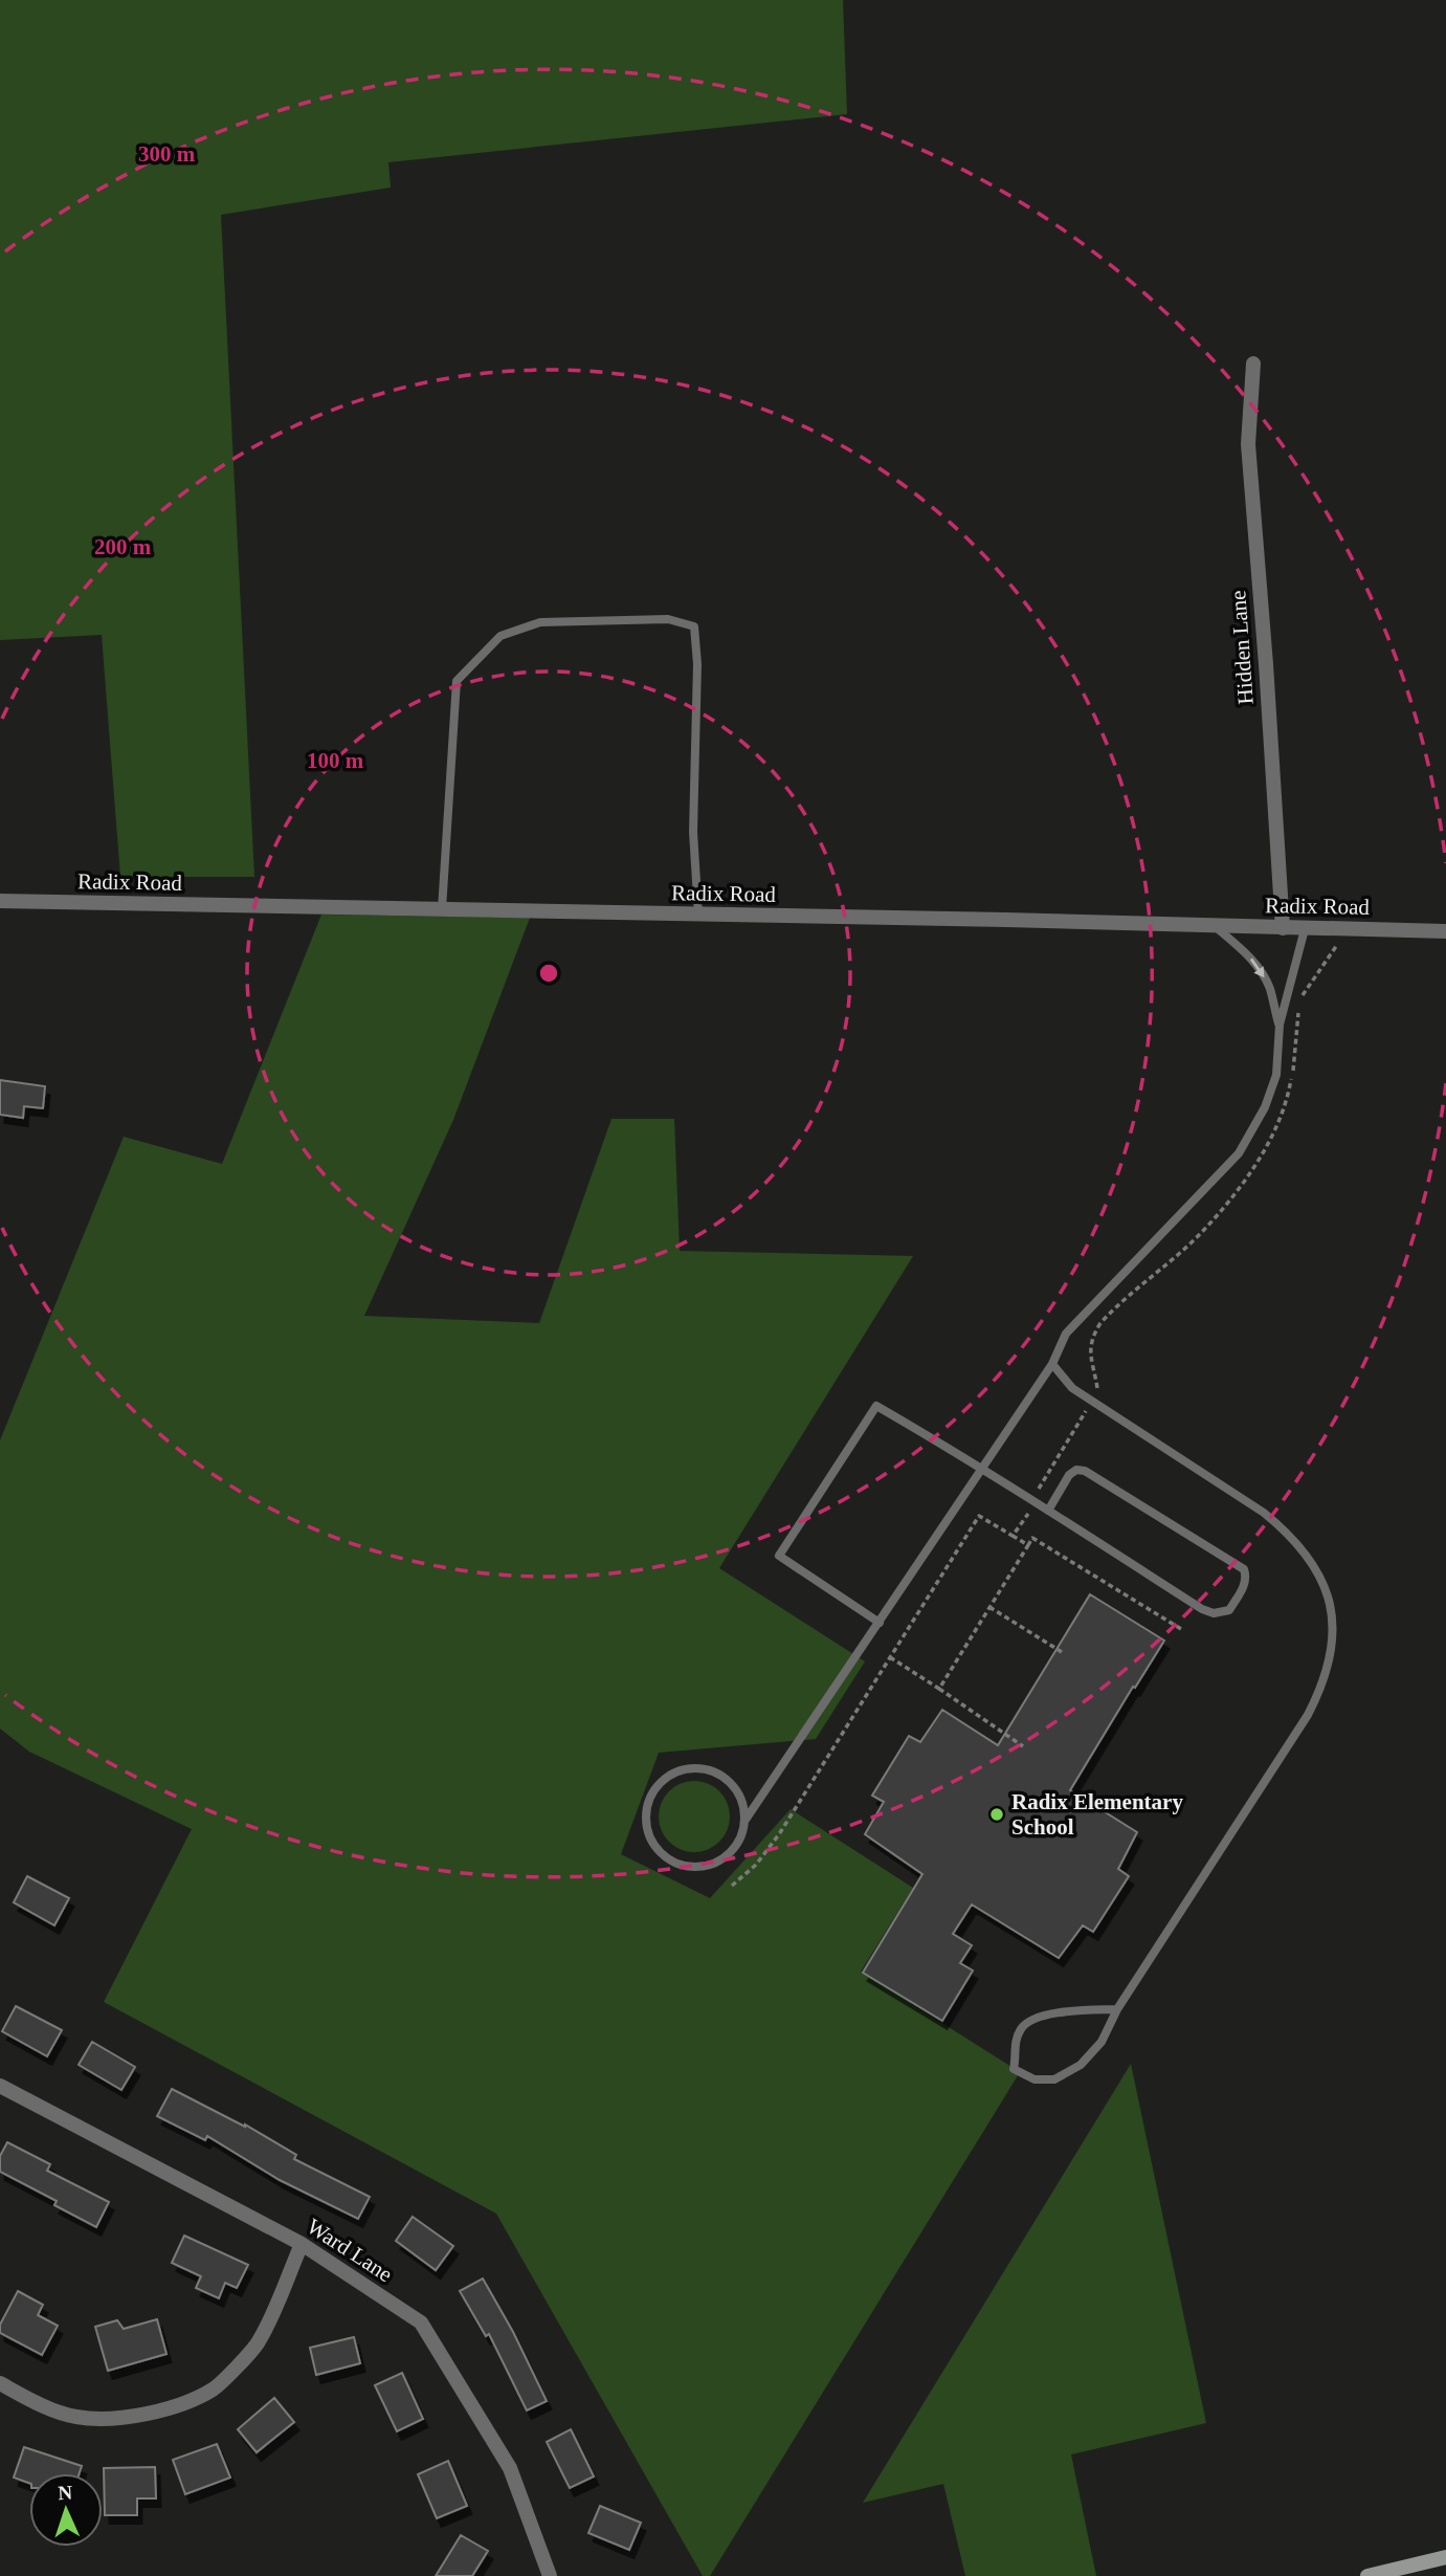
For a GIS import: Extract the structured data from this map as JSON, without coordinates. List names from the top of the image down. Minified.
{"streets":{"street":["Hidden Lane","Radix Road","Ward Lane"]},"crossings":[["Hidden Lane","Radix Road"]],"places":["Radix Elementary School"],"north":"top","rings":["300 m","200 m","100 m"]}
